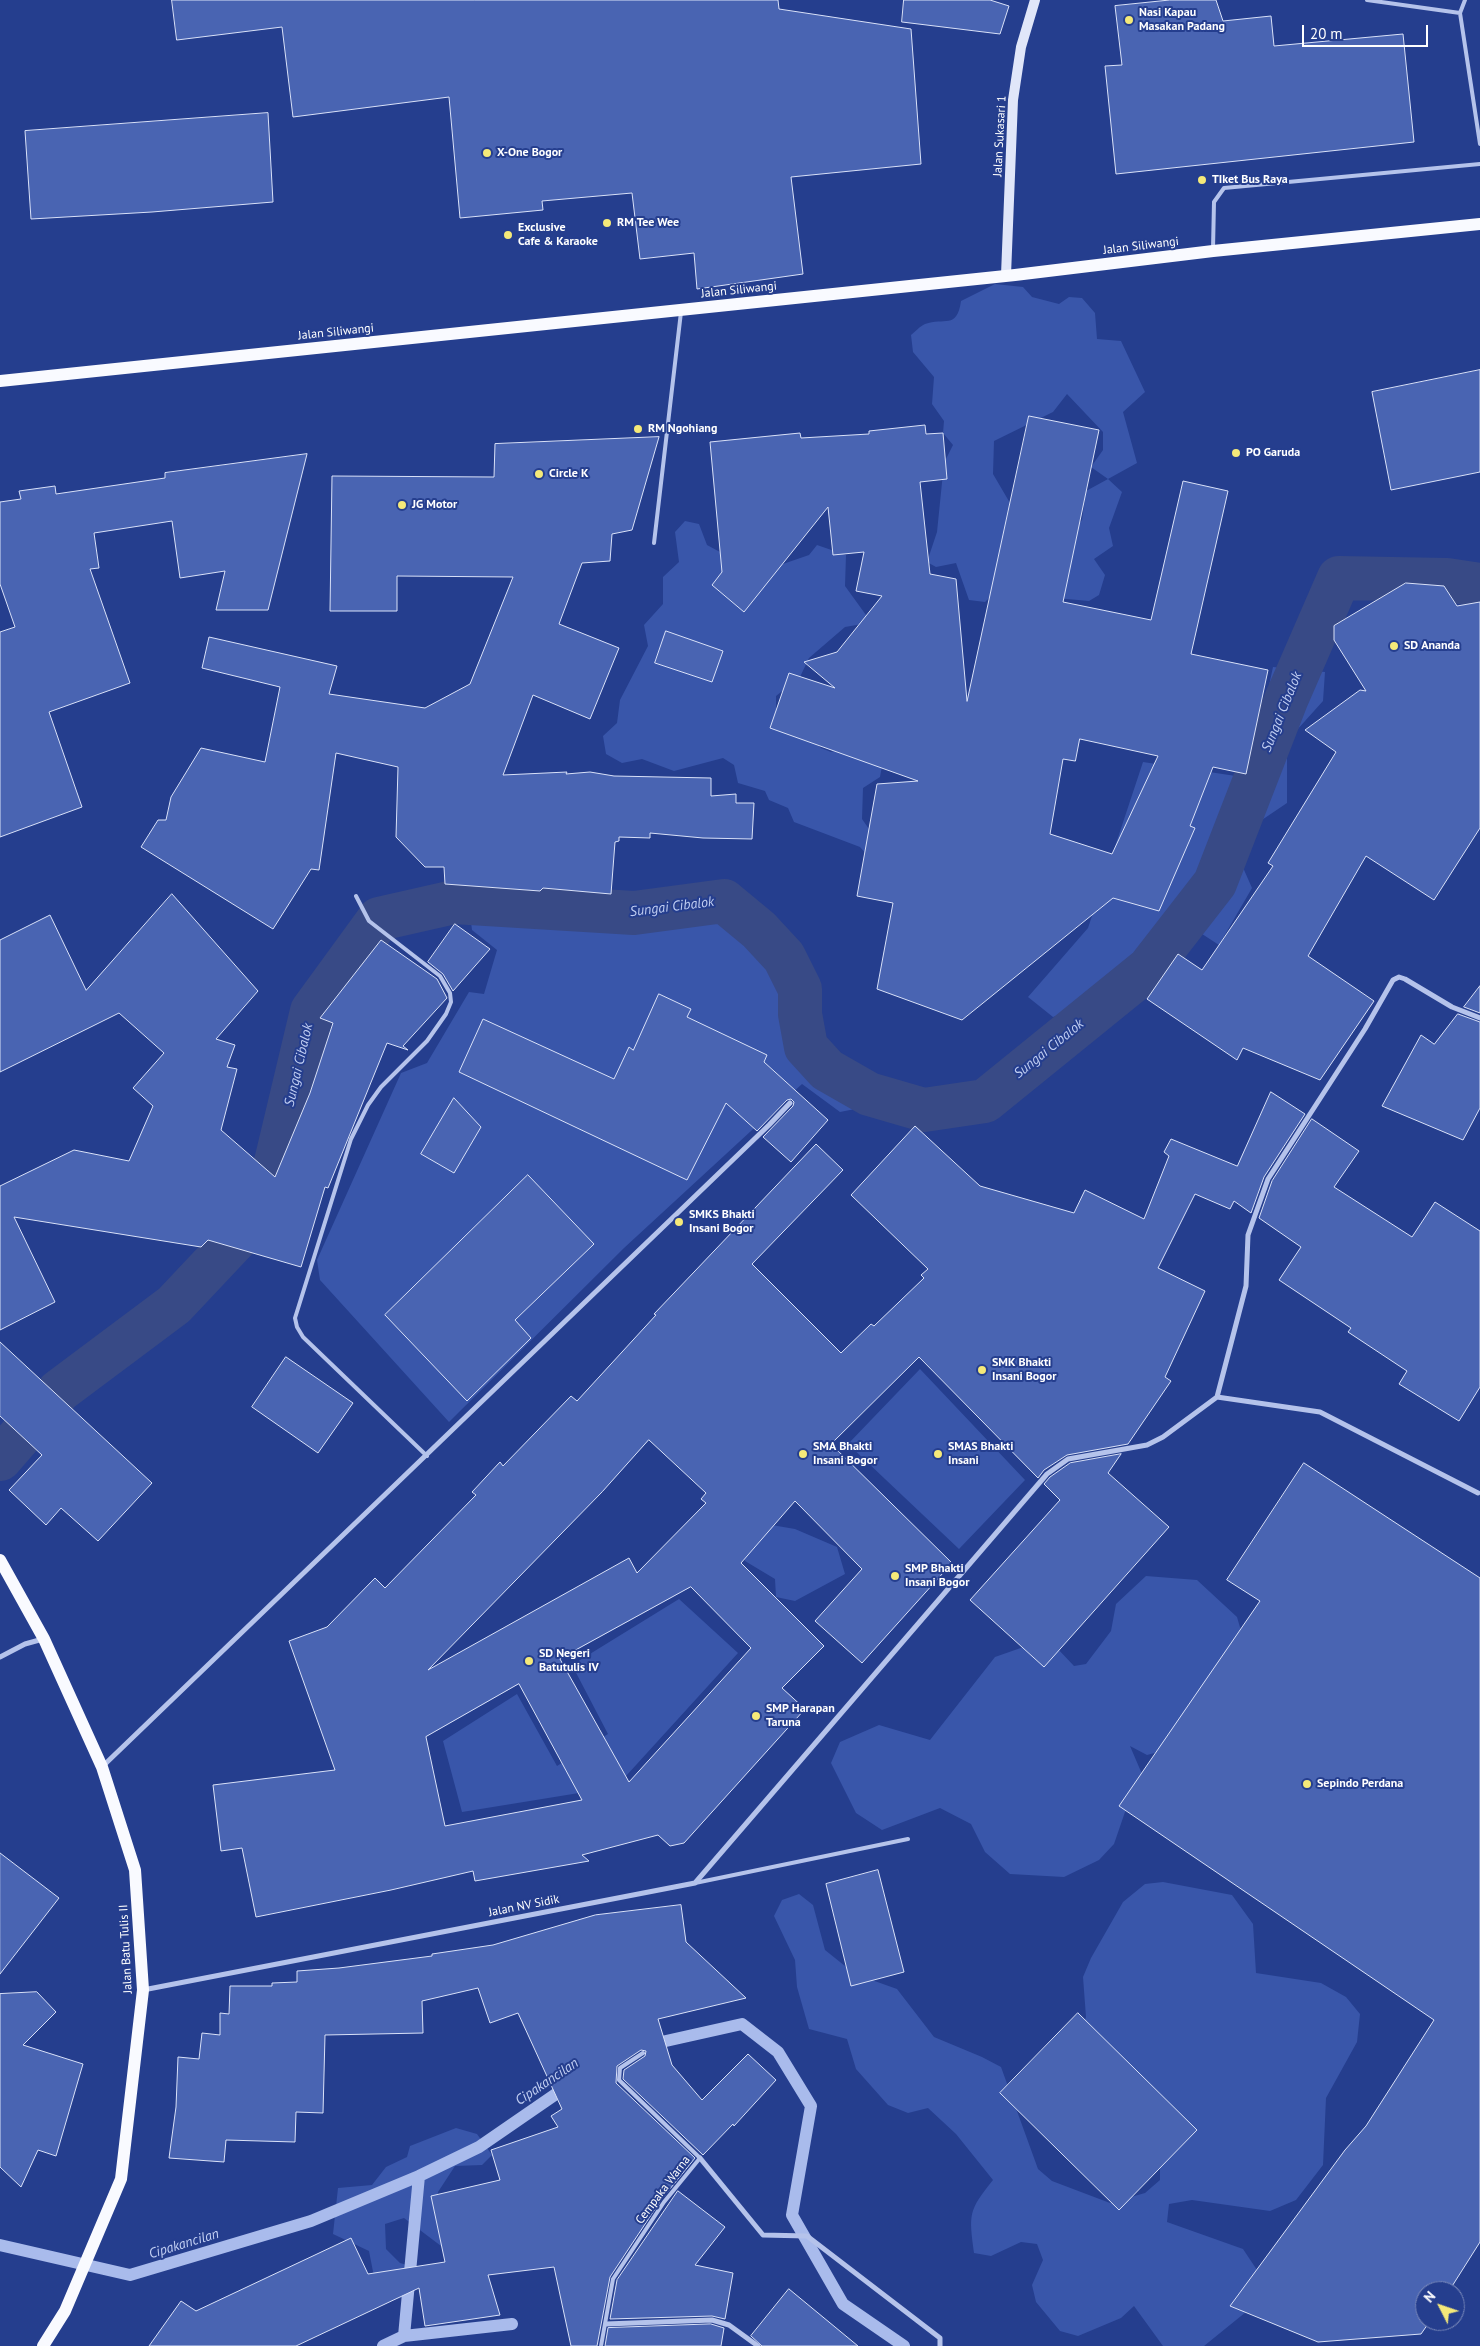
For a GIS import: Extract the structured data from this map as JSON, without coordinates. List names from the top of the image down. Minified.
{"streets":{"main road":["Jalan Siliwangi","Jalan Batu Tulis II"],"street":["Jalan Sukasari 1","Jalan NV Sidik"],"lane":["Cempaka Warna"]},"crossings":[["Jalan Sukasari 1","Jalan Siliwangi"],["Jalan NV Sidik","Jalan Batu Tulis II"]],"water":["Sungai Cibalok","Cipakancilan"],"places":["Nasi Kapau Masakan Padang","X-One Bogor","TIket Bus Raya","RM Tee Wee","Exclusive Cafe & Karaoke","RM Ngohiang","PO Garuda","Circle K","JG Motor","SD Ananda","SMKS Bhakti Insani Bogor","SMK Bhakti Insani Bogor","SMA Bhakti Insani Bogor","SMAS Bhakti Insani","SMP Bhakti Insani Bogor","SD Negeri Batutulis IV","SMP Harapan Taruna","Sepindo Perdana"],"scale_bar":"20 m","north":"top left"}
